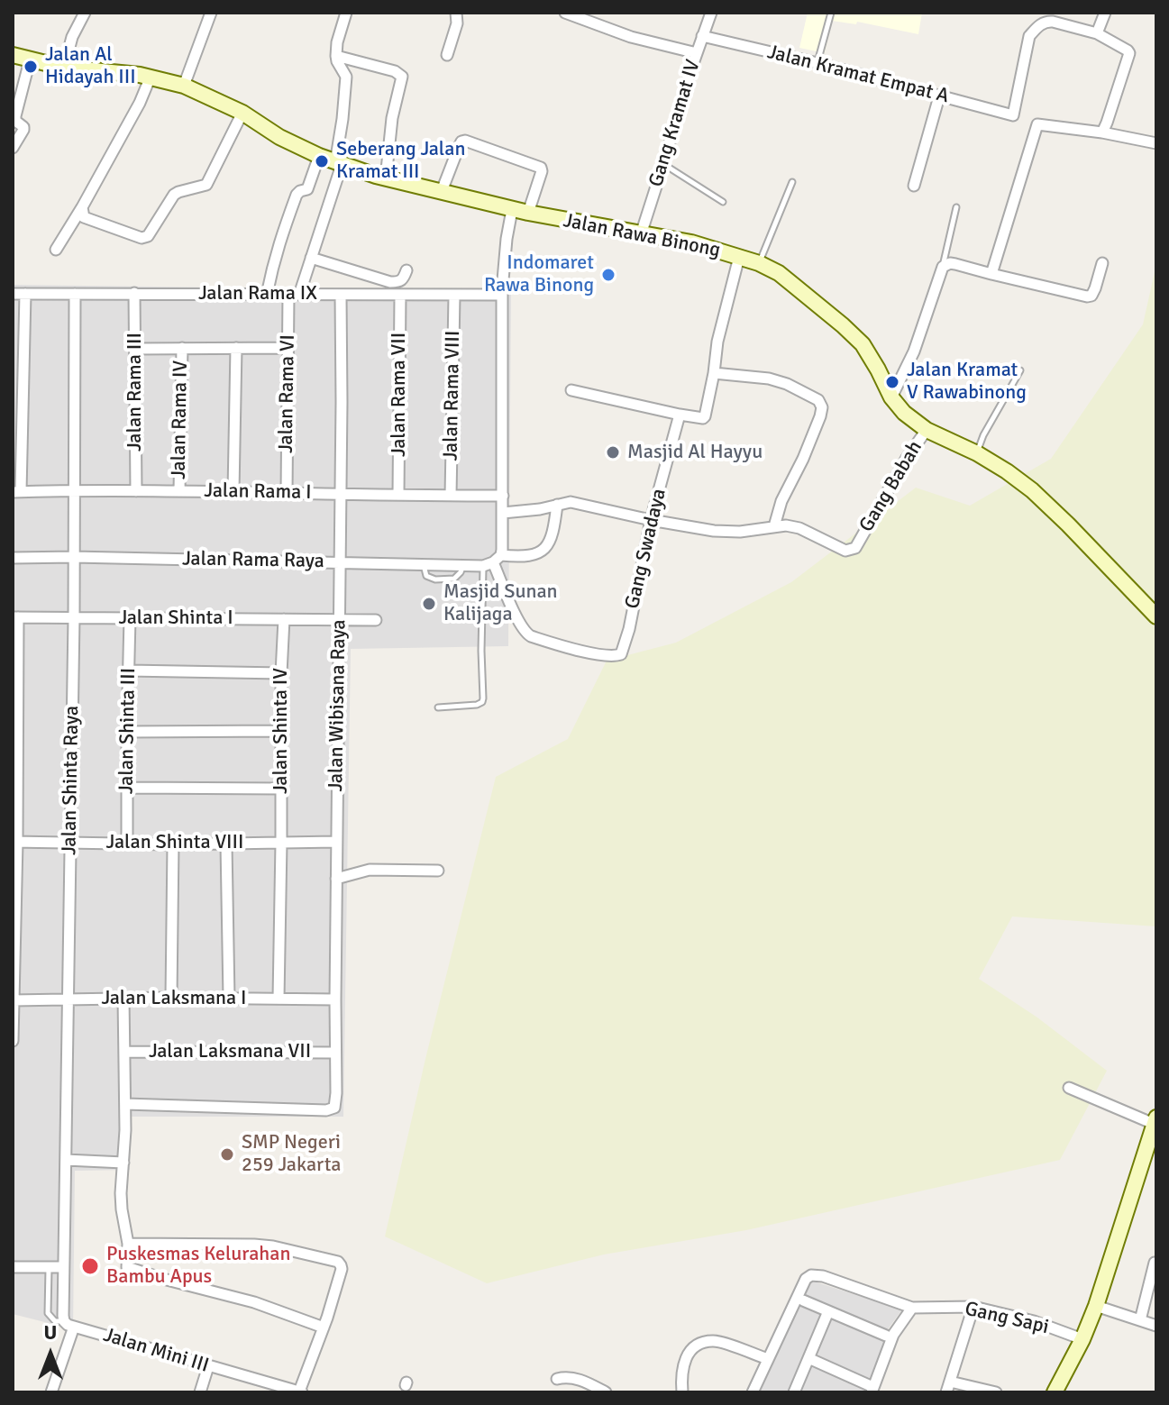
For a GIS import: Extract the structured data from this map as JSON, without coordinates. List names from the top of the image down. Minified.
{"streets":{"main road":["Jalan Rawa Binong"],"street":["Jalan Kramat Empat A","Gang Kramat IV","Jalan Rama IX","Jalan Rama III","Jalan Rama VI","Jalan Rama VII","Jalan Rama VIII","Jalan Rama IV","Gang Babah","Jalan Rama I","Gang Swadaya","Jalan Rama Raya","Jalan Shinta I","Jalan Wibisana Raya","Jalan Shinta III","Jalan Shinta IV","Jalan Shinta Raya","Jalan Shinta VIII","Jalan Laksmana I","Jalan Laksmana VII","Gang Sapi","Jalan Mini III"]},"crossings":[["Jalan Kramat Empat A","Gang Kramat IV"],["Gang Kramat IV","Jalan Rawa Binong"],["Jalan Rawa Binong","Jalan Rama VI"],["Jalan Rawa Binong","Gang Babah"],["Jalan Rama IX","Jalan Rama III"],["Jalan Rama IX","Jalan Rama VI"],["Jalan Rama IX","Jalan Rama VII"],["Jalan Rama IX","Jalan Rama VIII"],["Jalan Rama IX","Jalan Wibisana Raya"],["Jalan Rama IX","Jalan Shinta Raya"],["Jalan Rama III","Jalan Rama I"],["Jalan Rama VI","Jalan Rama I"],["Jalan Rama VII","Jalan Rama I"],["Jalan Rama VIII","Jalan Rama I"],["Jalan Rama IV","Jalan Rama I"],["Gang Babah","Gang Swadaya"],["Gang Babah","Jalan Rama Raya"],["Jalan Rama I","Jalan Wibisana Raya"],["Jalan Rama I","Jalan Shinta Raya"],["Gang Swadaya","Jalan Rama Raya"],["Jalan Rama Raya","Jalan Wibisana Raya"],["Jalan Rama Raya","Jalan Shinta Raya"],["Jalan Shinta I","Jalan Wibisana Raya"],["Jalan Shinta I","Jalan Shinta III"],["Jalan Shinta I","Jalan Shinta IV"],["Jalan Shinta I","Jalan Shinta Raya"],["Jalan Wibisana Raya","Jalan Shinta VIII"],["Jalan Wibisana Raya","Jalan Laksmana I"],["Jalan Wibisana Raya","Jalan Laksmana VII"],["Jalan Shinta III","Jalan Shinta VIII"],["Jalan Shinta IV","Jalan Shinta VIII"],["Jalan Shinta IV","Jalan Laksmana I"],["Jalan Shinta Raya","Jalan Shinta VIII"],["Jalan Shinta Raya","Jalan Laksmana I"]],"places":["Jalan Al Hidayah III","Seberang Jalan Kramat III","Indomaret Rawa Binong","Jalan Kramat V Rawabinong","Masjid Al Hayyu","Masjid Sunan Kalijaga","SMP Negeri 259 Jakarta","Puskesmas Kelurahan Bambu Apus"],"north":"top"}
